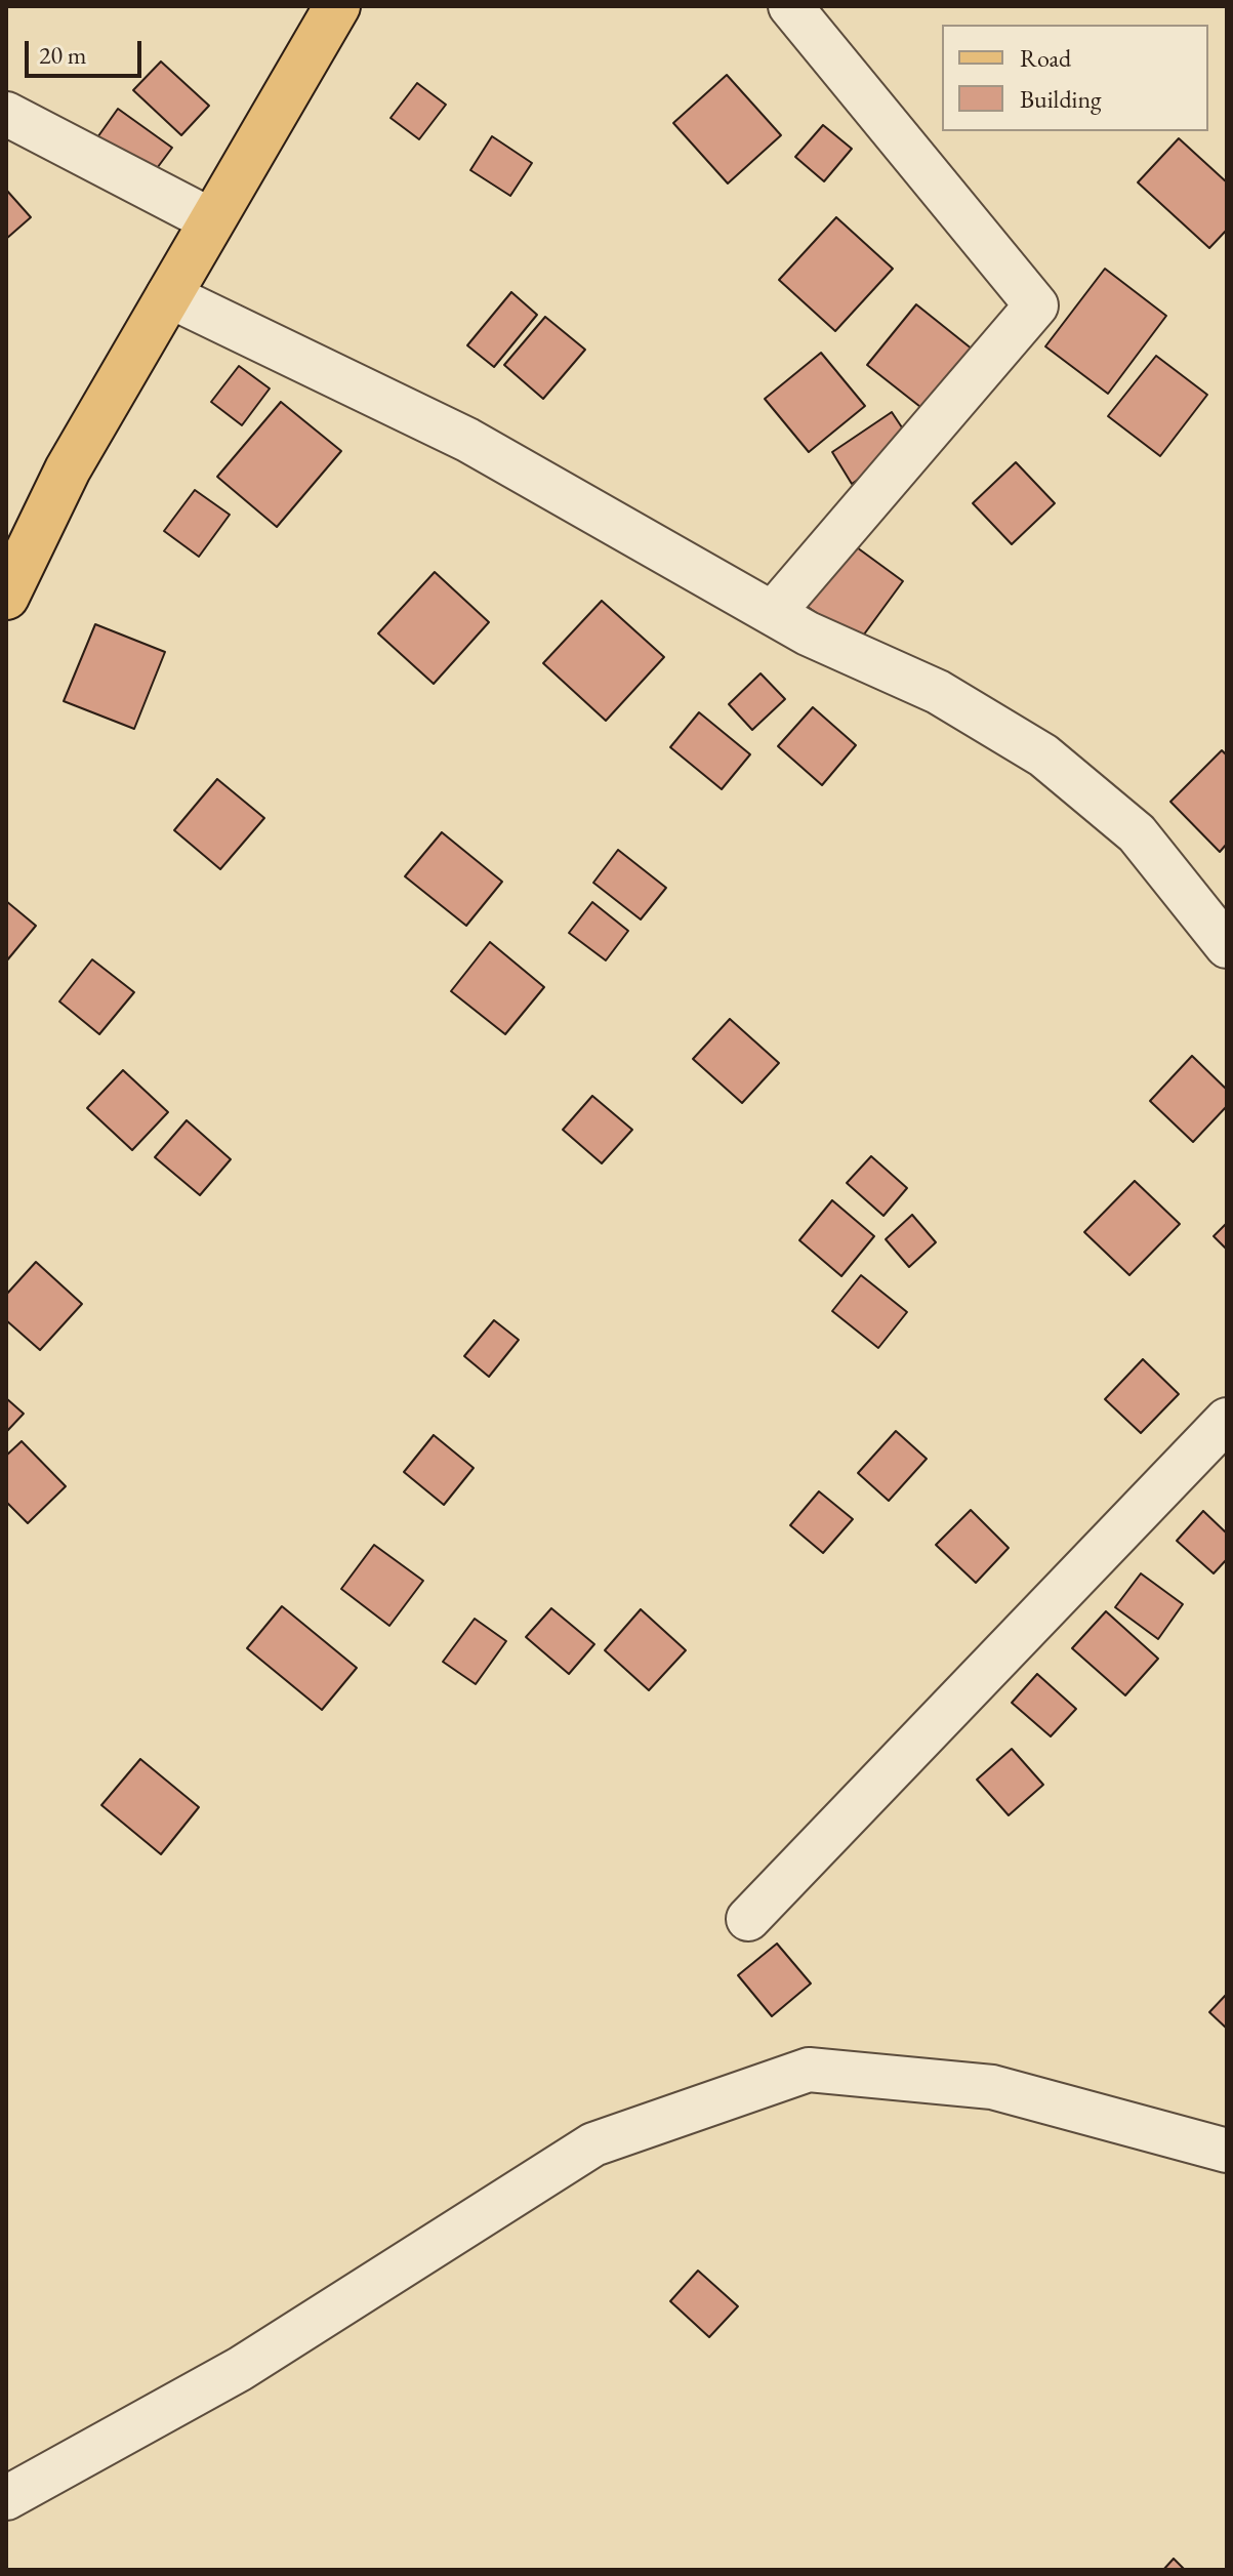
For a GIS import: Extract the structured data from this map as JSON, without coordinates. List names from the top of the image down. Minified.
{"legend":["Road","Building"],"scale_bar":"20 m"}
